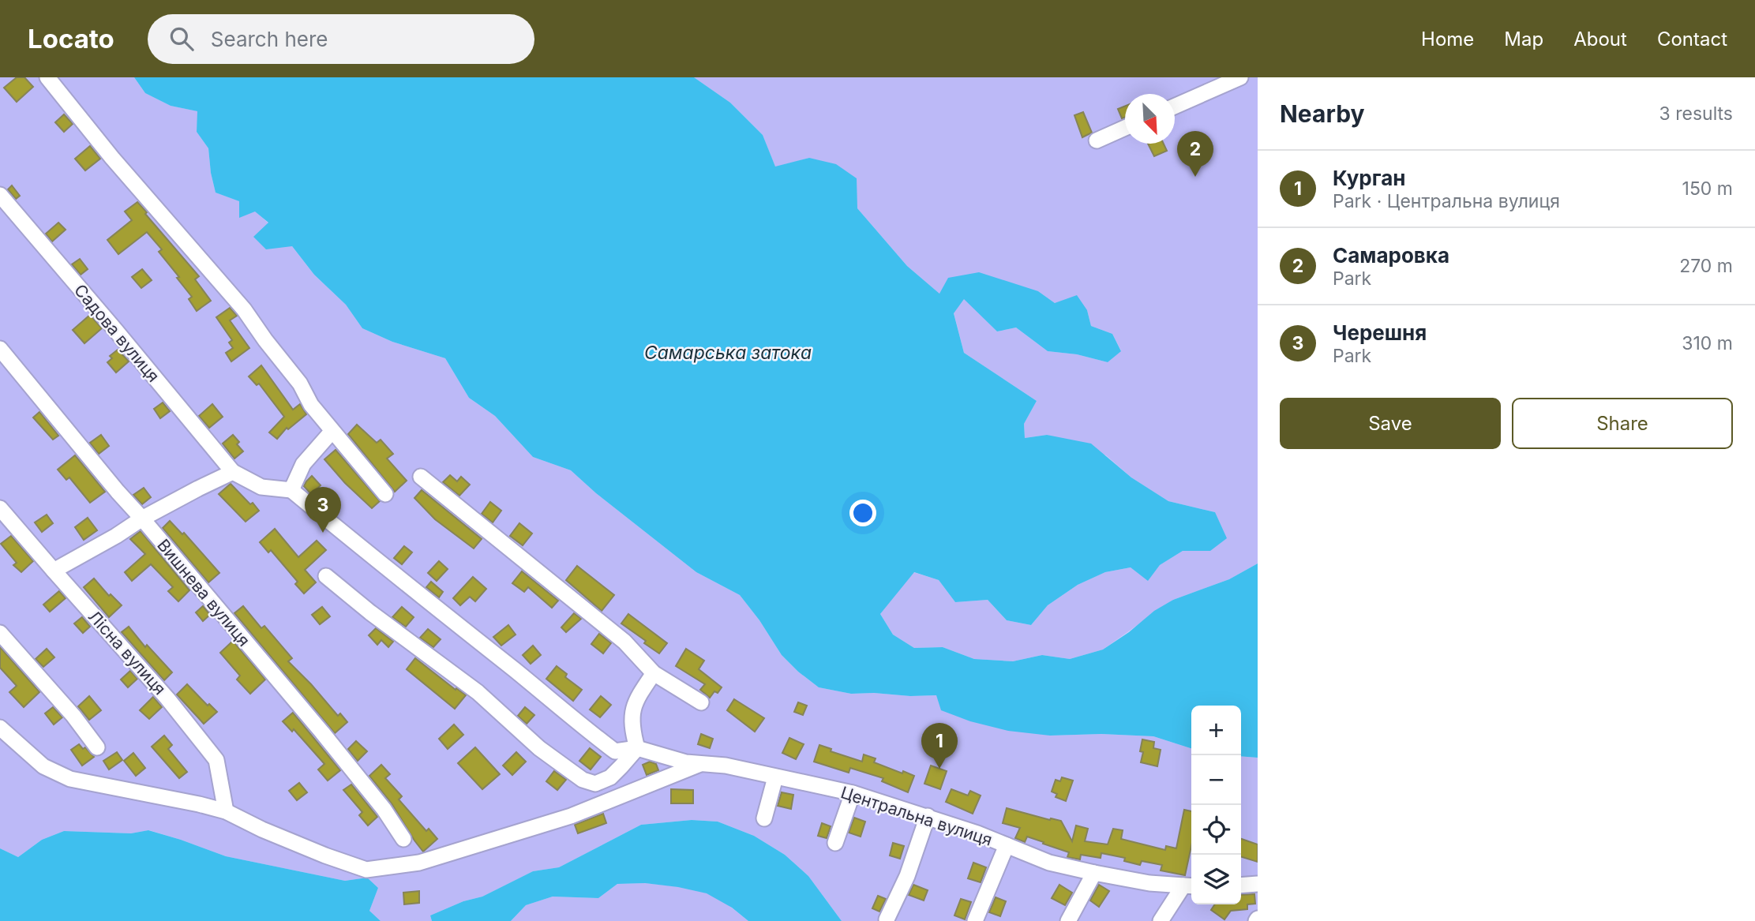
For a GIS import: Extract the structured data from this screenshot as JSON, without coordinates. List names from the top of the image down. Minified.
{"streets":{"street":["Садова вулиця","Вишнева вулиця","Лісна вулиця","Центральна вулиця"]},"water":["Самарська затока"],"north":"bottom right","page":{"header":"Locato","search":"Search here","nav":["Home","Map","About","Contact"],"heading":["Nearby","3 results"],"pins":["2","3","1"],"list":[{"mark":"1","name":"Курган","note":"Park · Центральна вулиця","value":"150 m"},{"mark":"2","name":"Самаровка","note":"Park","value":"270 m"},{"mark":"3","name":"Черешня","note":"Park","value":"310 m"}],"buttons":["Save","Share"],"map_buttons":["+","−"]}}
